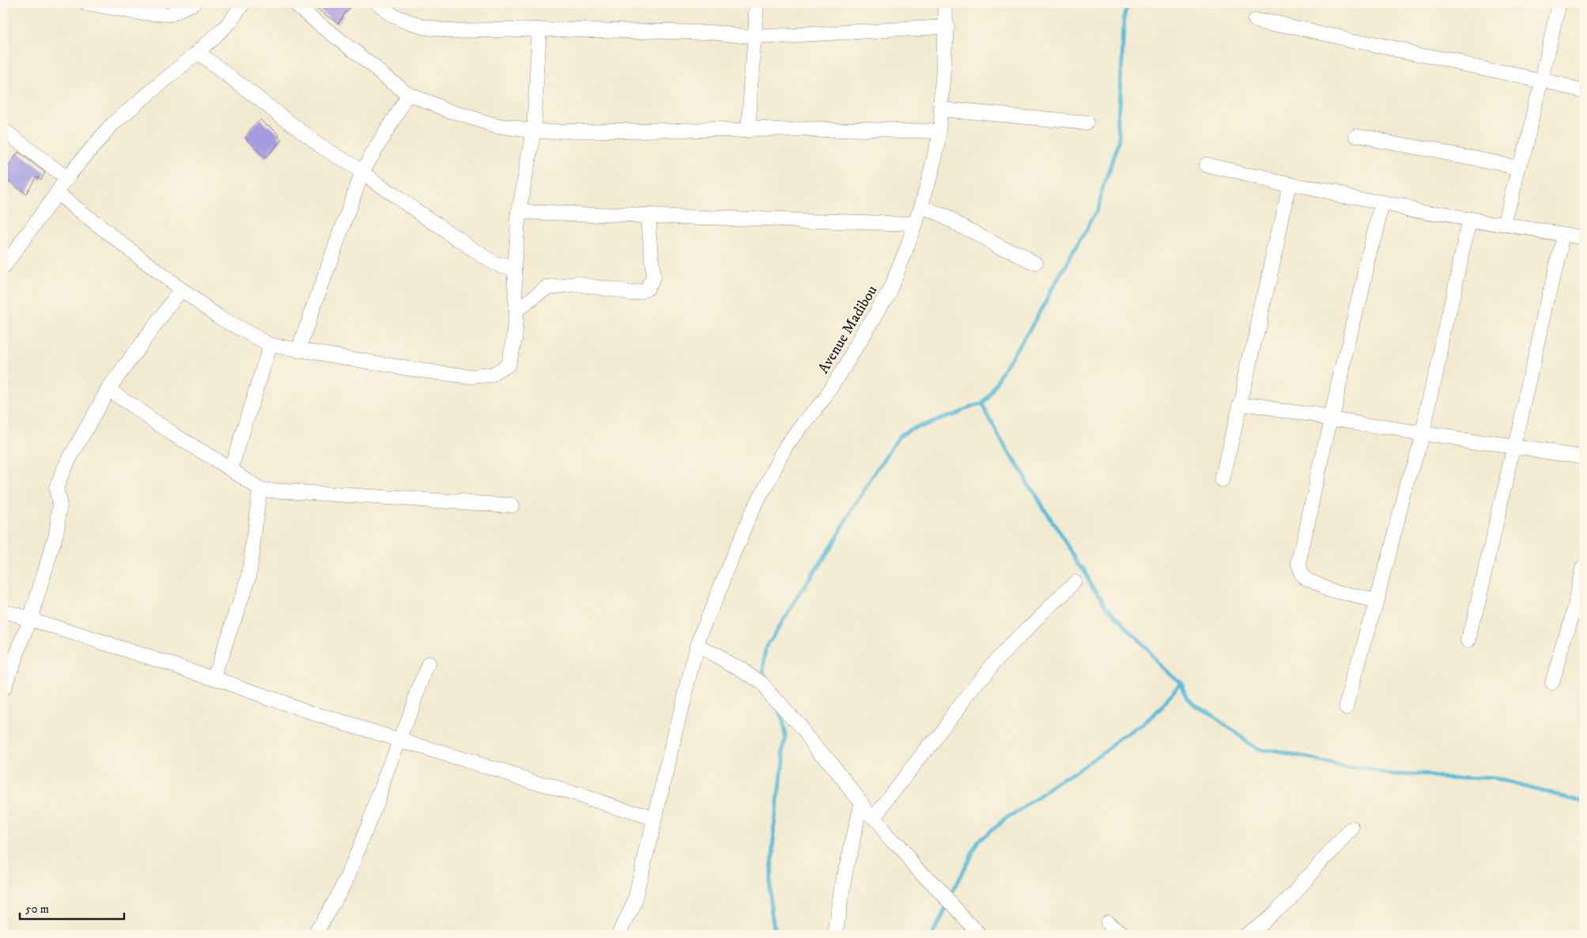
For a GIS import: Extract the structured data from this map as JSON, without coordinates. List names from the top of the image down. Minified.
{"streets":{"street":["Avenue Madibou"]},"scale_bar":"50 m"}
